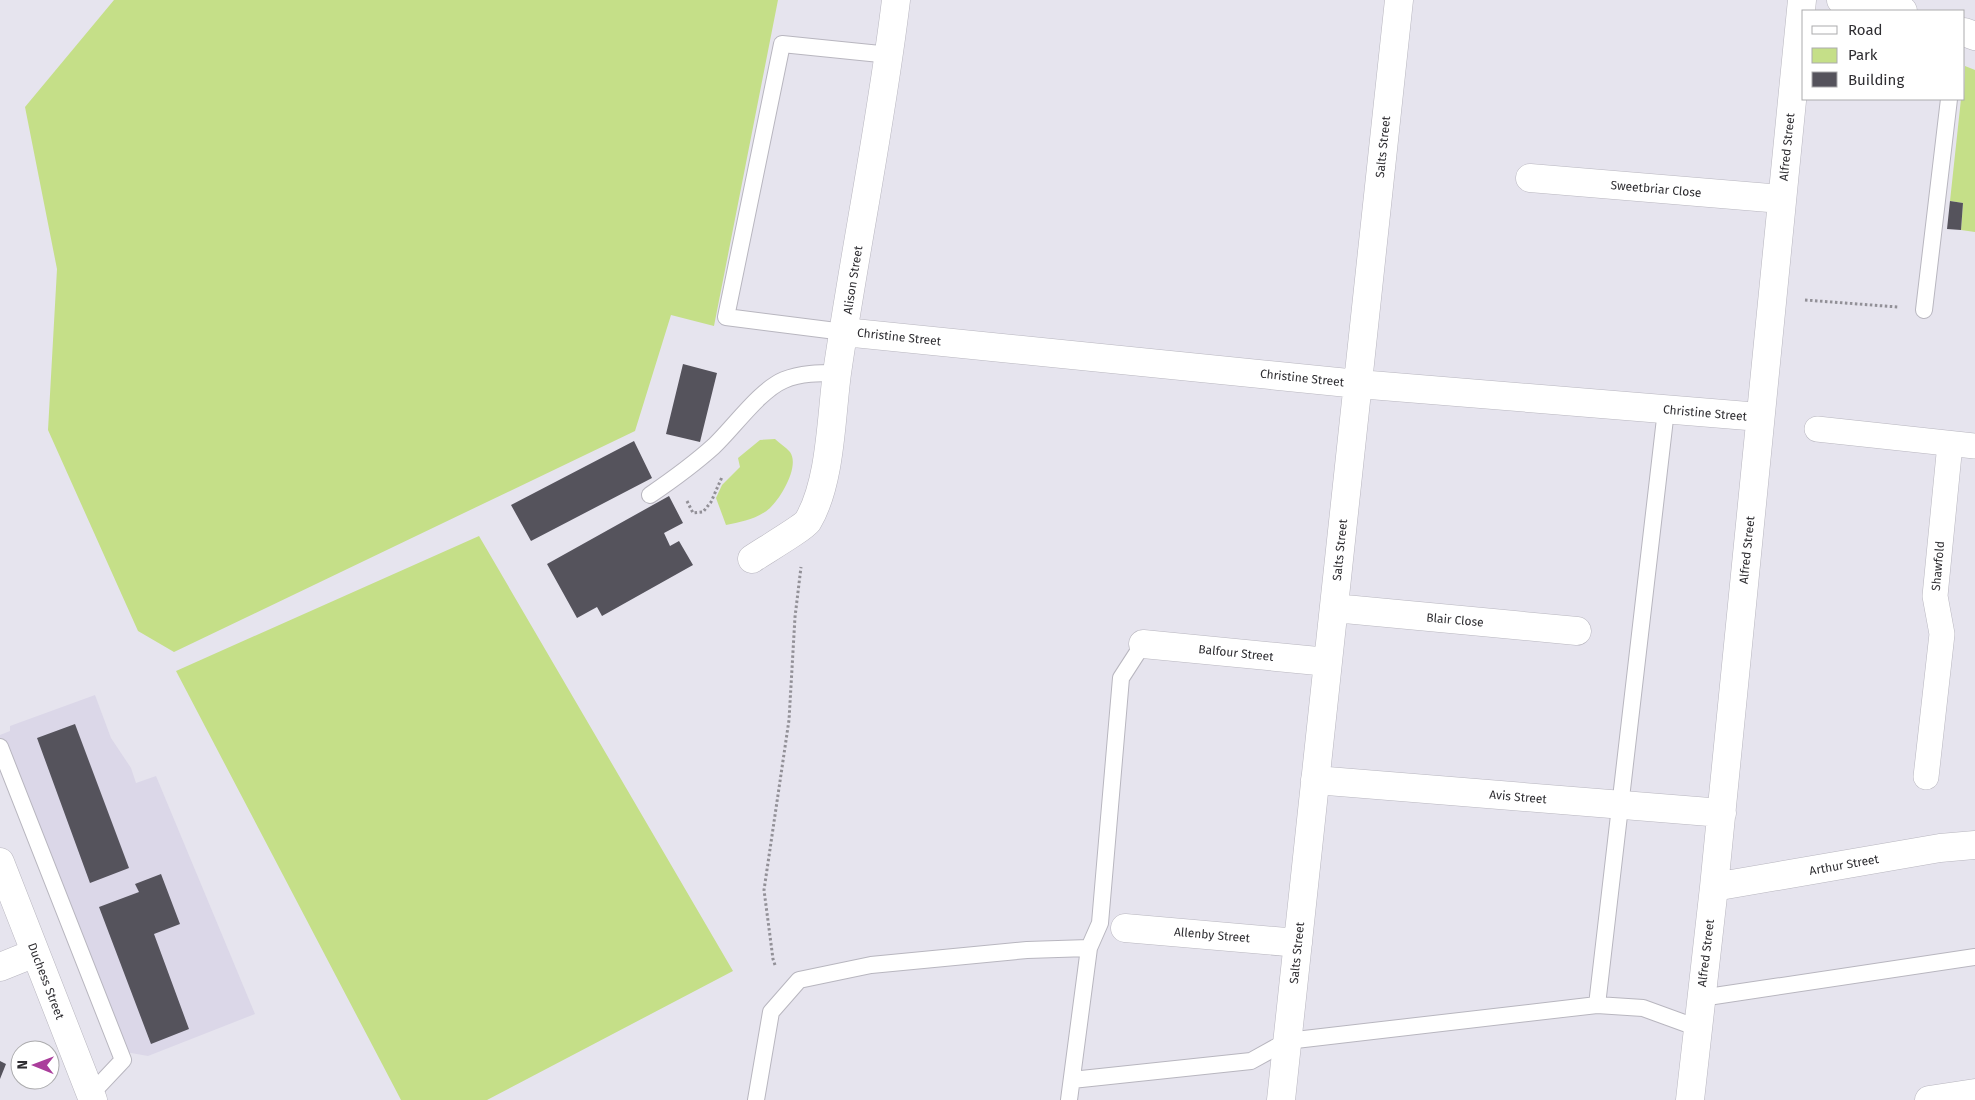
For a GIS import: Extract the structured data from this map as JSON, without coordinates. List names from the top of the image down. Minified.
{"streets":{"street":["Salts Street","Alfred Street","Sweetbriar Close","Alison Street","Christine Street","Shawfold","Blair Close","Balfour Street","Avis Street","Arthur Street","Allenby Street","Duchess Street"]},"crossings":[["Salts Street","Christine Street"],["Salts Street","Blair Close"],["Salts Street","Balfour Street"],["Salts Street","Avis Street"],["Salts Street","Allenby Street"],["Alfred Street","Sweetbriar Close"],["Alfred Street","Christine Street"],["Alfred Street","Avis Street"],["Alfred Street","Arthur Street"],["Alison Street","Christine Street"]],"legend":["Road","Park","Building"],"north":"left"}
